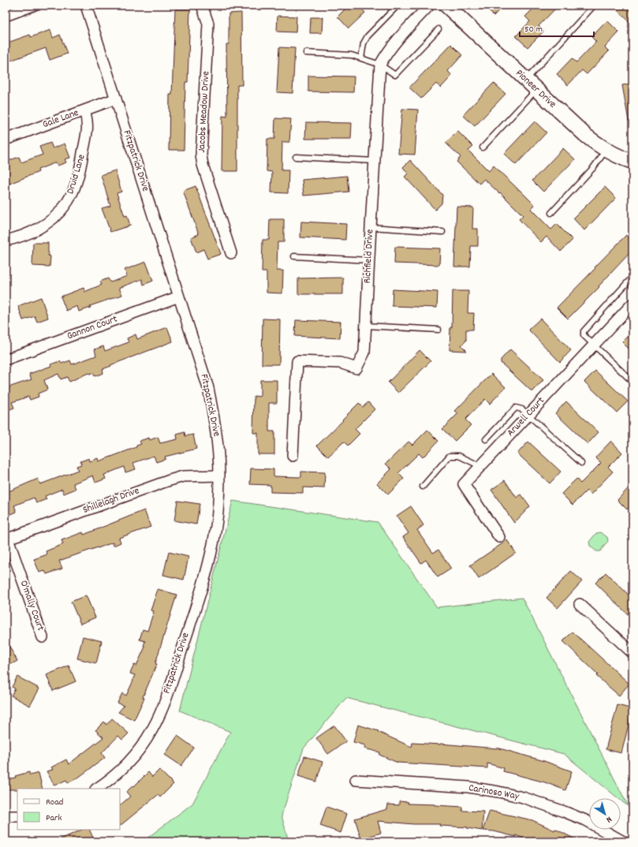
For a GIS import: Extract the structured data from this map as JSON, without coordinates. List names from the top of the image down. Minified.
{"streets":{"street":["Pioneer Drive","Jacobs Meadow Drive","Gale Lane","Fitzpatrick Drive","Druid Lane","Richfield Drive","Gannon Court","Arwell Court","Shillelagh Drive","O'mally Court","Carinoso Way"]},"crossings":[["Gale Lane","Fitzpatrick Drive"],["Gale Lane","Druid Lane"],["Fitzpatrick Drive","Gannon Court"],["Fitzpatrick Drive","Shillelagh Drive"],["Shillelagh Drive","O'mally Court"]],"legend":["Road","Park"],"scale_bar":"50 m","north":"bottom right"}
